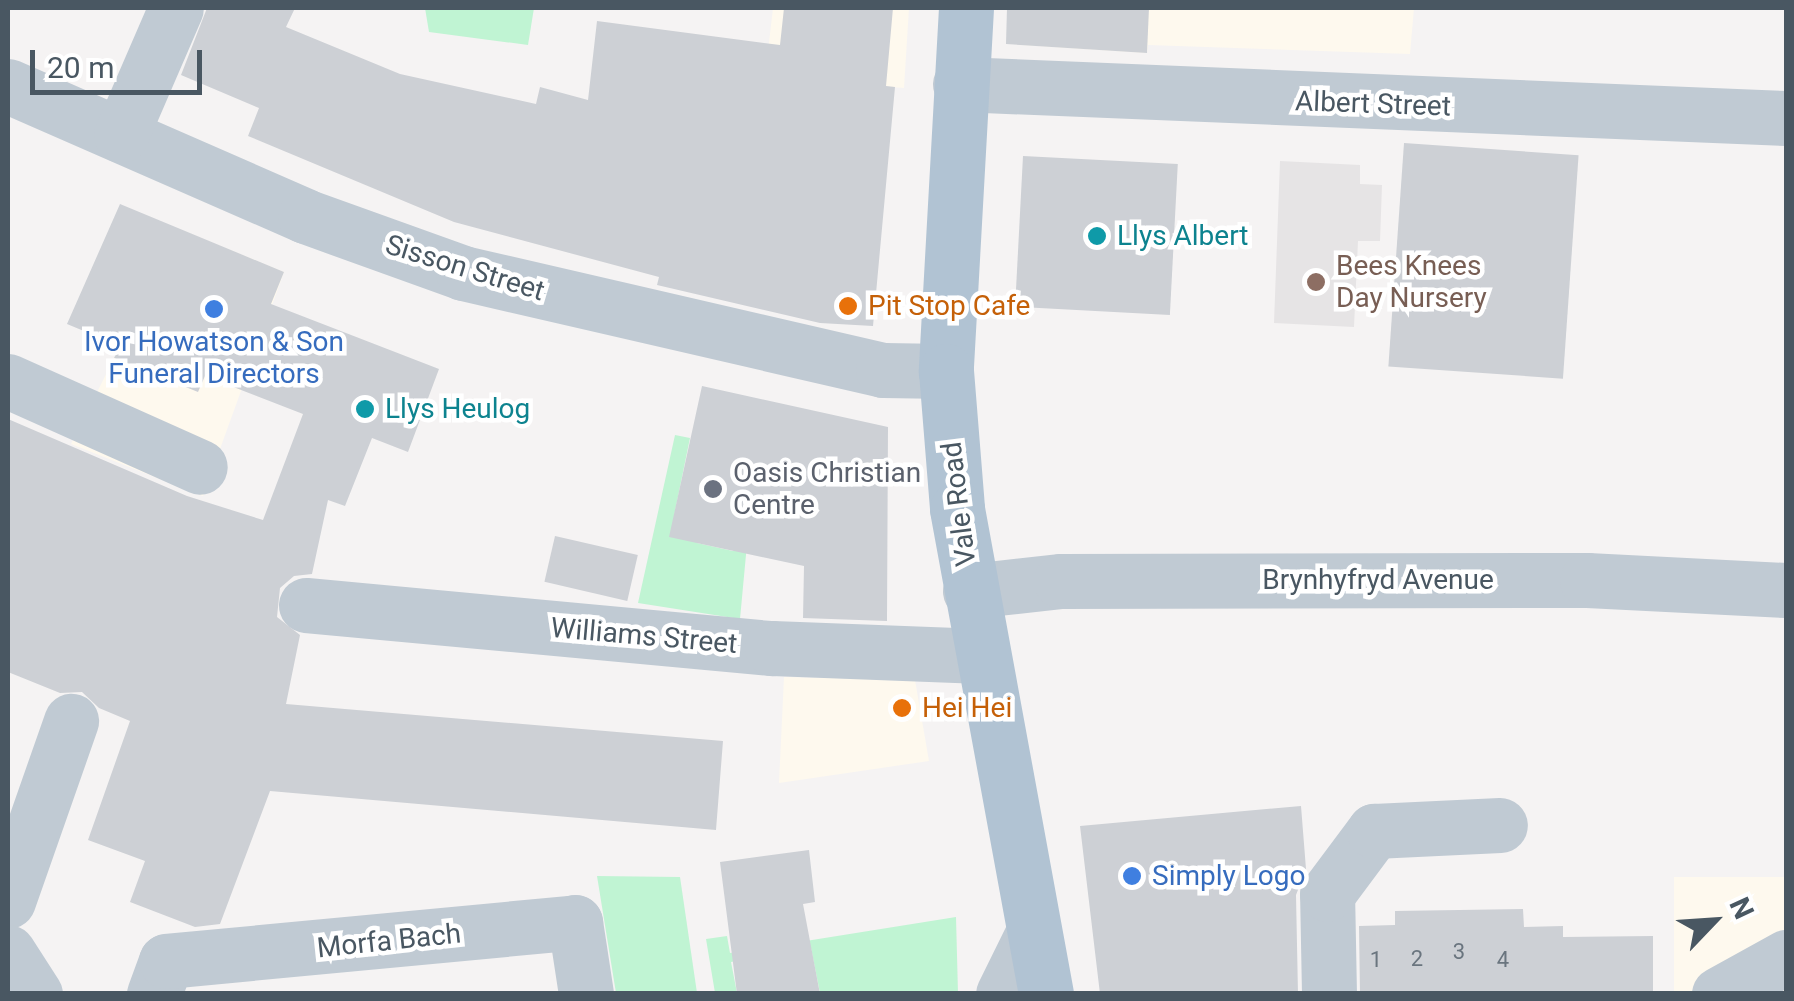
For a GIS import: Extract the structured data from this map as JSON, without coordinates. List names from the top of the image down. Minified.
{"streets":{"main road":["Vale Road"],"street":["Albert Street","Sisson Street","Brynhyfryd Avenue","Williams Street","Morfa Bach"]},"crossings":[["Albert Street","Vale Road"],["Sisson Street","Vale Road"],["Vale Road","Brynhyfryd Avenue"],["Vale Road","Williams Street"]],"places":["Llys Albert","Bees Knees Day Nursery","Pit Stop Cafe","Ivor Howatson & Son Funeral Directors","Llys Heulog","Oasis Christian Centre","Hei Hei","Simply Logo"],"house_numbers":["3","2","1","4"],"scale_bar":"20 m","north":"top right"}
